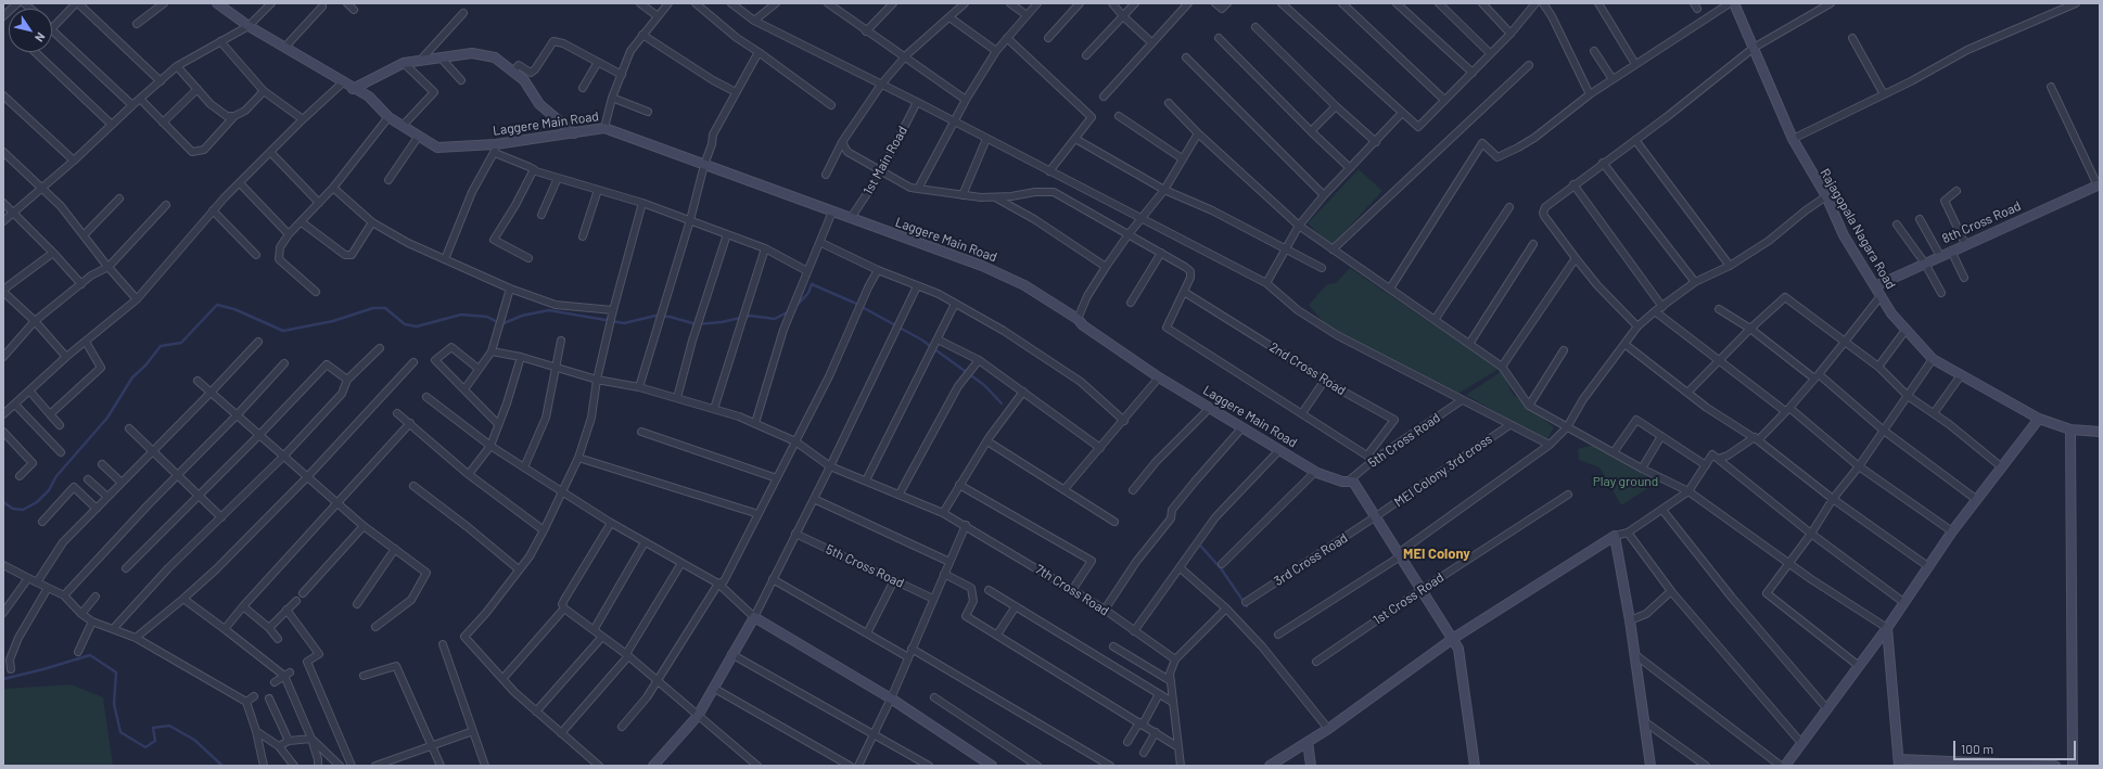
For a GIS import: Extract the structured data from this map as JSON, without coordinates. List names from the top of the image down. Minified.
{"streets":{"street":["Laggere Main Road","1st Main Road","8th Cross Road","Rajagopala Nagara Road","2nd Cross Road","5th Cross Road","MEI Colony 3rd cross","3rd Cross Road","7th Cross Road","1st Cross Road"]},"crossings":[["Laggere Main Road","1st Main Road"],["Laggere Main Road","5th Cross Road"],["Laggere Main Road","MEI Colony 3rd cross"],["Laggere Main Road","3rd Cross Road"],["Laggere Main Road","1st Cross Road"],["8th Cross Road","Rajagopala Nagara Road"],["MEI Colony 3rd cross","3rd Cross Road"]],"districts":["MEI Colony"],"parks":["Play ground"],"scale_bar":"100 m","north":"bottom right"}
